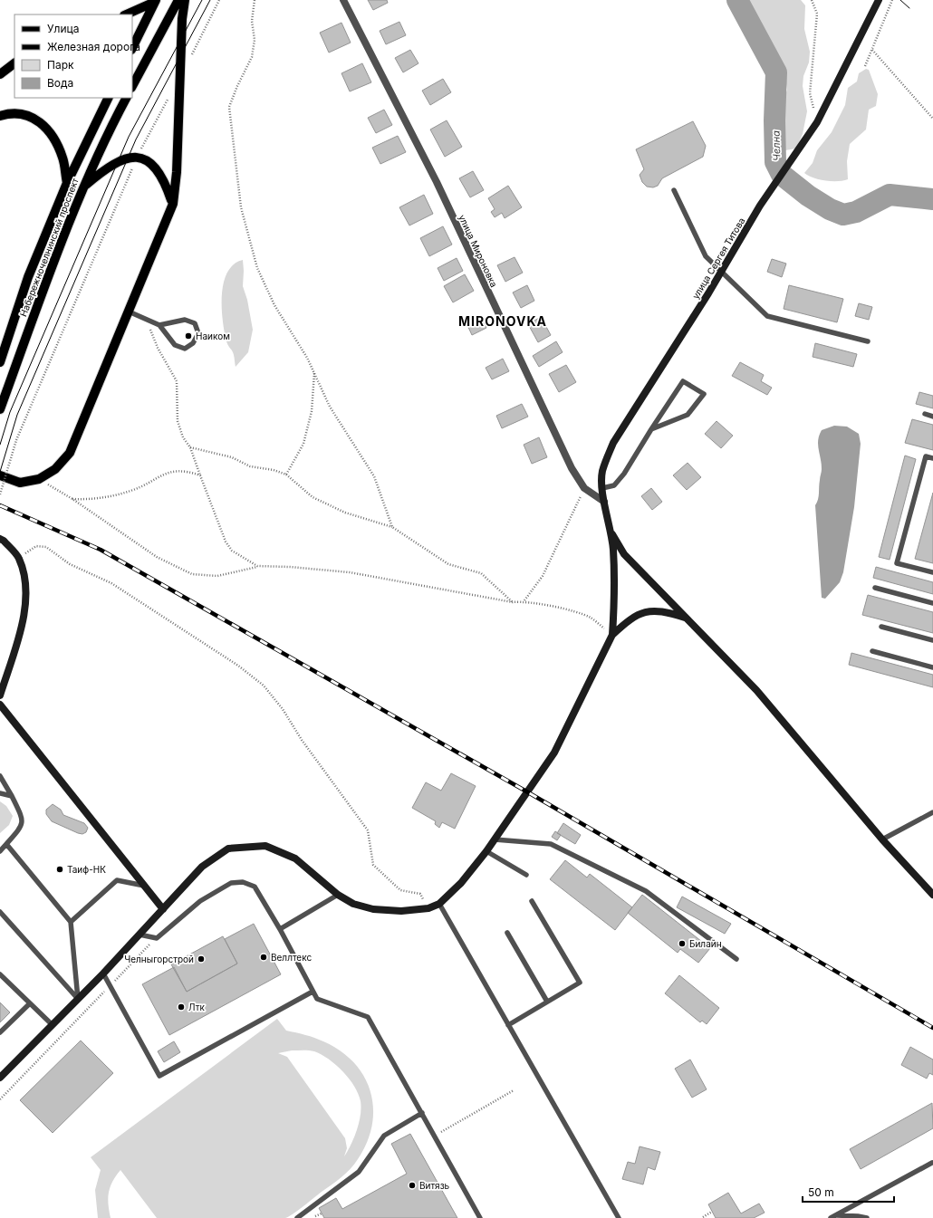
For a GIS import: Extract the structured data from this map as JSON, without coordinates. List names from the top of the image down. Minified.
{"streets":{"main road":["Набережночелнинский проспект"],"street":["улица Мироновка","улица Сергея Титова"]},"crossings":[["улица Мироновка","улица Сергея Титова"]],"districts":["MIRONOVKA"],"water":["Челна"],"places":["Наиком","Таиф-НК","Билайн","Веллтекс","Челныгорстрой","Лтк","Витязь"],"legend":["Улица","Железная дорога","Парк","Вода"],"scale_bar":"50 m"}
